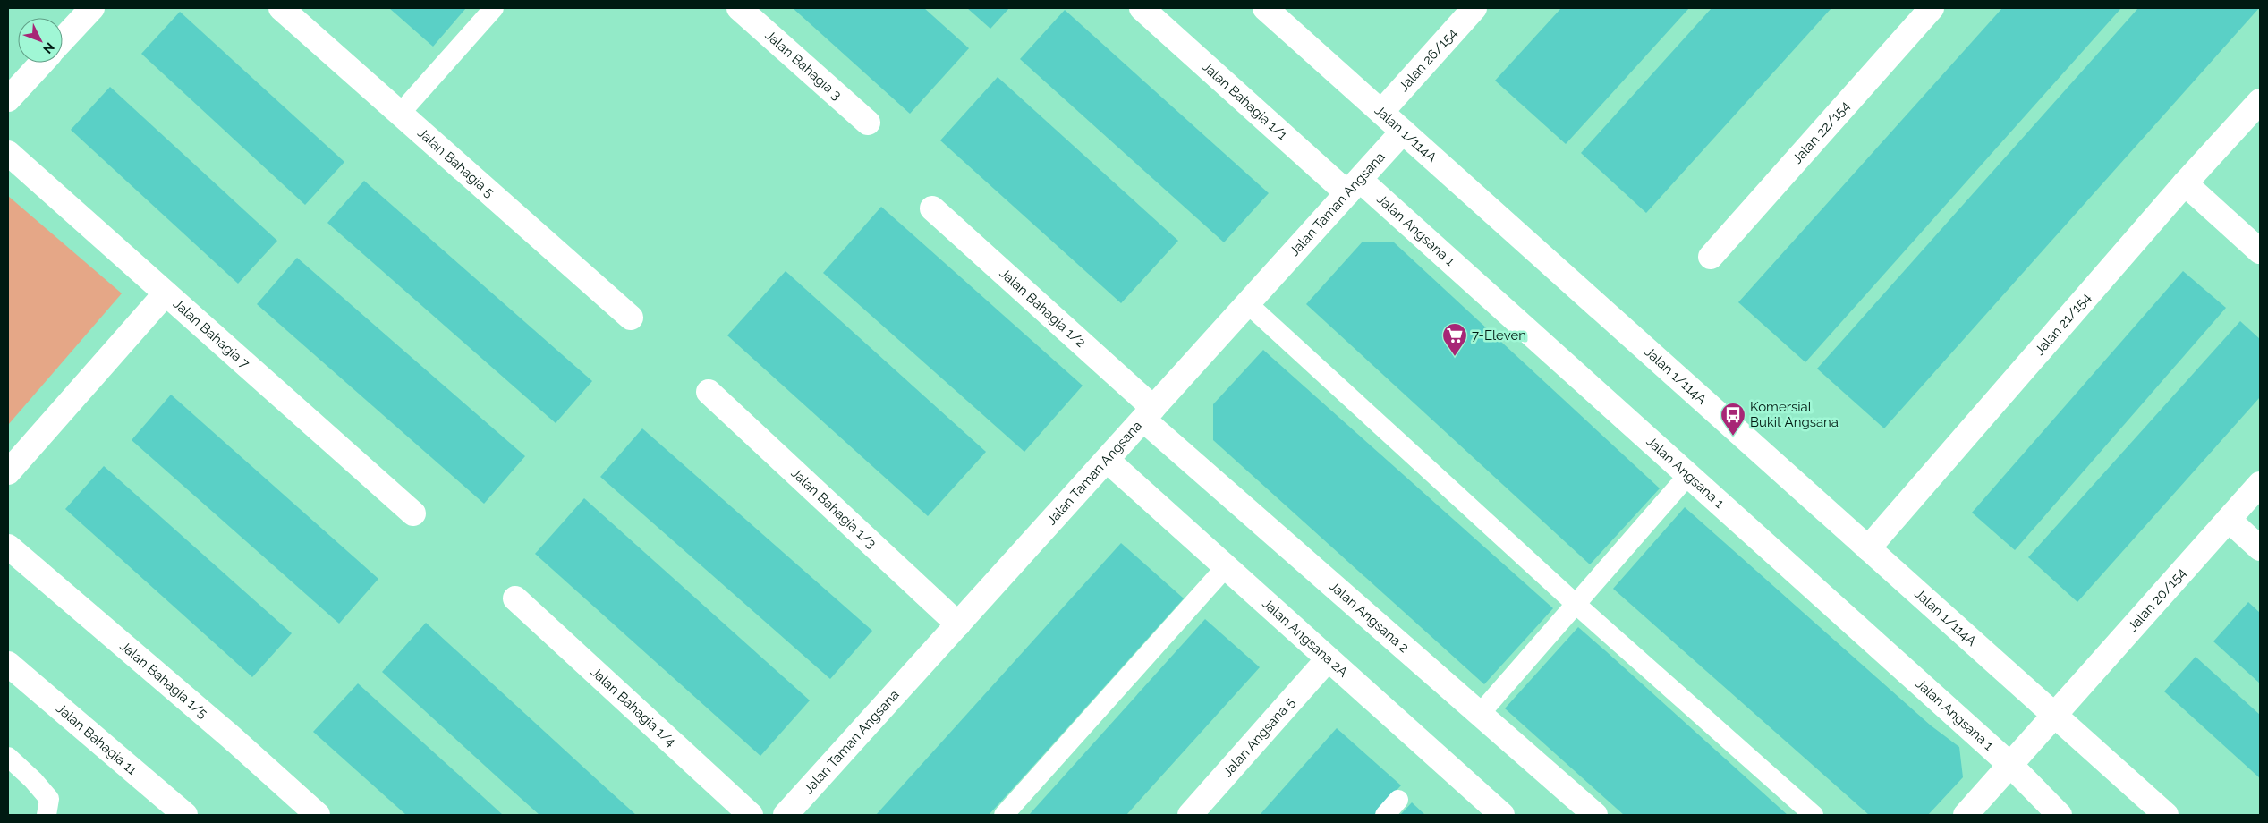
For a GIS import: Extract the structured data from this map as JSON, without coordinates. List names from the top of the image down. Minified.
{"streets":{"street":["Jalan 26/154","Jalan Bahagia 3","Jalan Bahagia 1/1","Jalan 22/154","Jalan 1/114A","Jalan Bahagia 5","Jalan Taman Angsana","Jalan Angsana 1","Jalan Bahagia 1/2","Jalan 21/154","Jalan Bahagia 7","Jalan Bahagia 1/3","Jalan 20/154","Jalan Angsana 2","Jalan Angsana 2A","Jalan Bahagia 1/5","Jalan Bahagia 1/4","Jalan Angsana 5","Jalan Bahagia 11"]},"crossings":[["Jalan 26/154","Jalan 1/114A"],["Jalan Bahagia 1/1","Jalan Taman Angsana"],["Jalan Bahagia 1/1","Jalan Angsana 1"],["Jalan 1/114A","Jalan Taman Angsana"],["Jalan 1/114A","Jalan 21/154"],["Jalan 1/114A","Jalan 20/154"],["Jalan Taman Angsana","Jalan Angsana 1"],["Jalan Taman Angsana","Jalan Bahagia 1/2"],["Jalan Taman Angsana","Jalan Bahagia 1/3"],["Jalan Taman Angsana","Jalan Angsana 2"],["Jalan Taman Angsana","Jalan Angsana 2A"],["Jalan Angsana 1","Jalan 20/154"],["Jalan Bahagia 1/2","Jalan Angsana 2"],["Jalan Angsana 2A","Jalan Angsana 5"]],"places":{"supermarket":["7-Eleven"],"bus stop":["Komersial Bukit Angsana"]},"north":"bottom right"}
